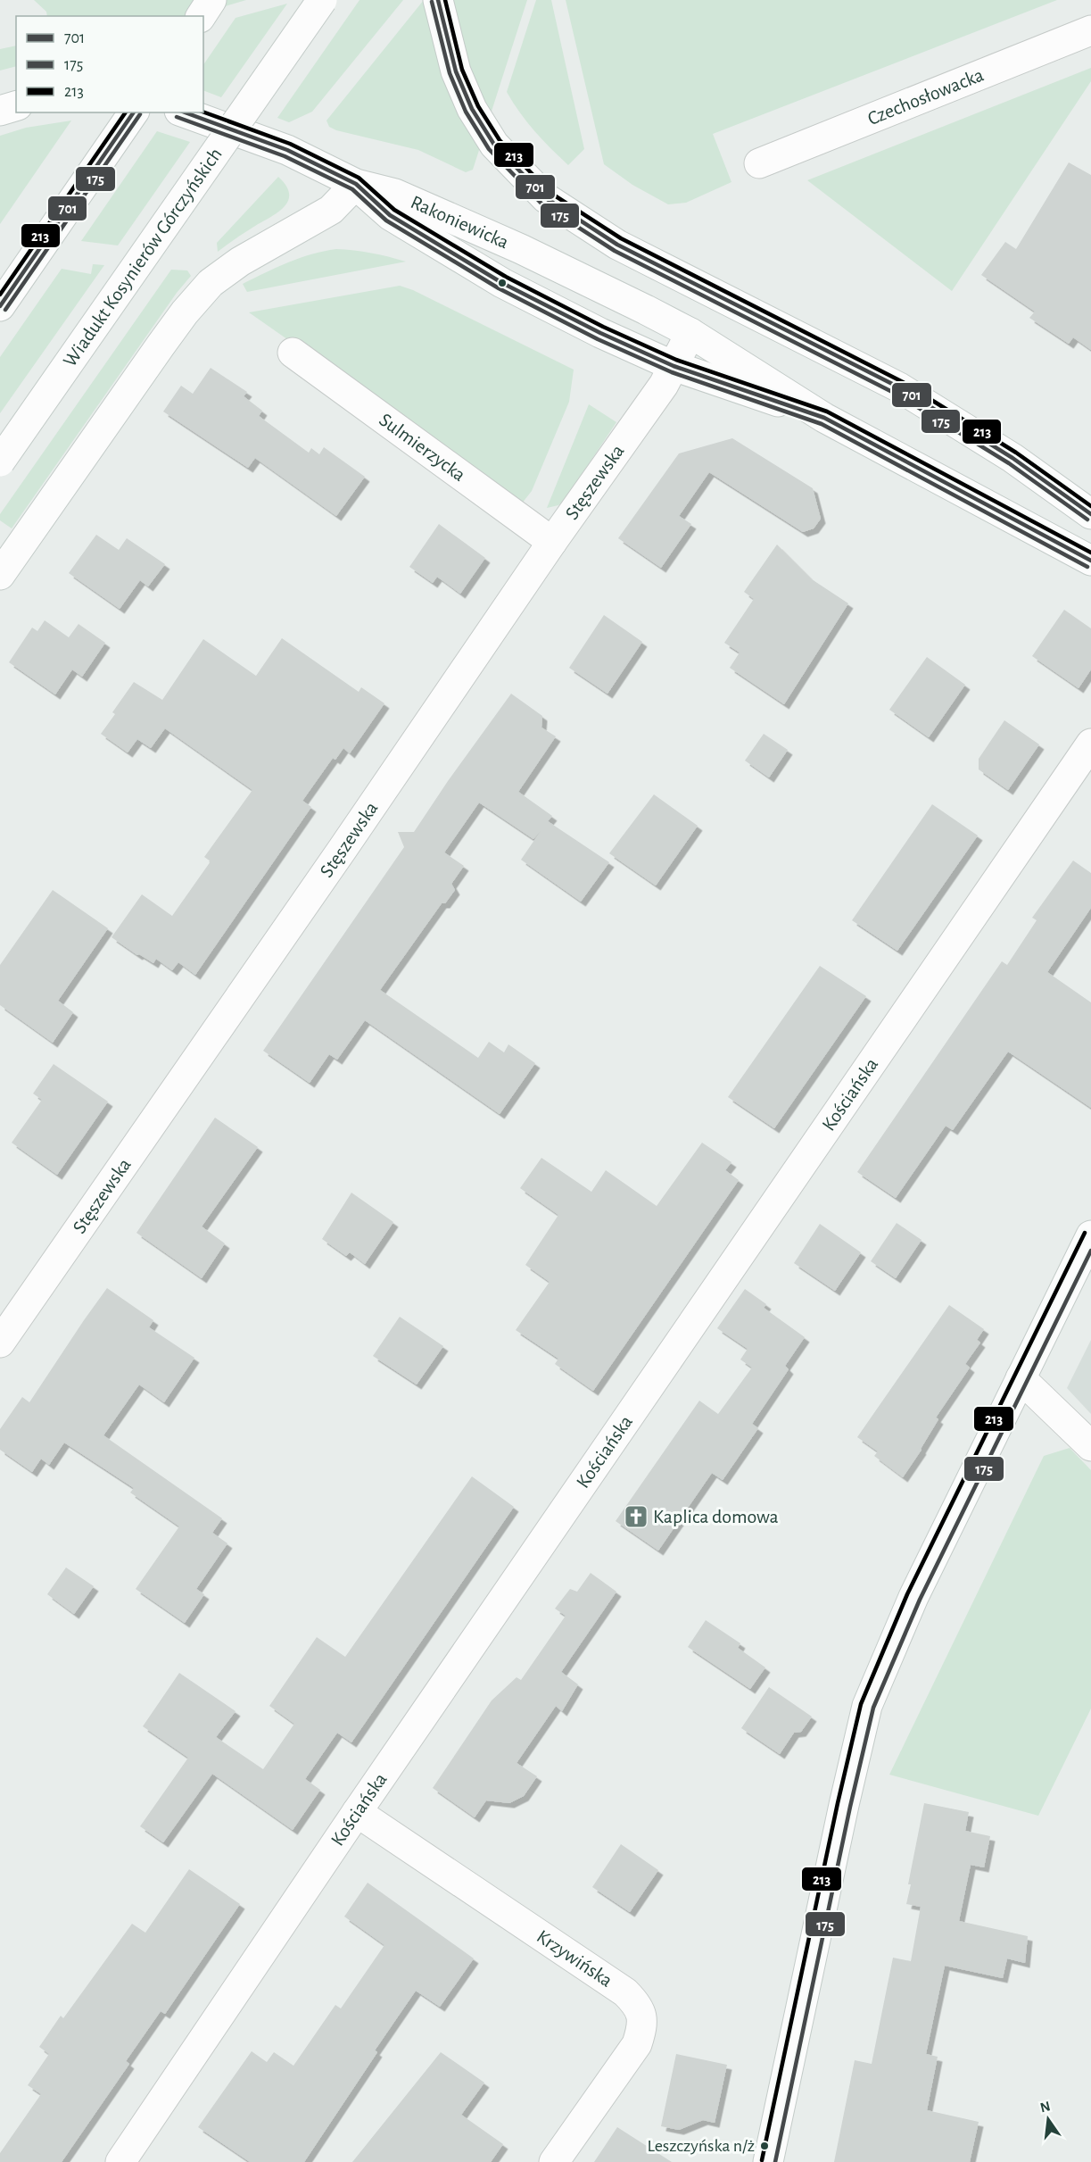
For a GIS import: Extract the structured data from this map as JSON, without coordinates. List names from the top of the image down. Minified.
{"streets":{"street":["Czechosłowacka","Rakoniewicka","Wiadukt Kosynierów Górczyńskich","Sulmierzycka","Stęszewska","Kościańska","Krzywińska"]},"crossings":[["Rakoniewicka","Stęszewska"],["Sulmierzycka","Stęszewska"],["Kościańska","Krzywińska"]],"places":{"church":["Kaplica domowa"],"other":["Leszczyńska n/ż"]},"lines":["transit line 701","transit line 213","transit line 175"],"legend":["701","175","213"],"north":"top"}
